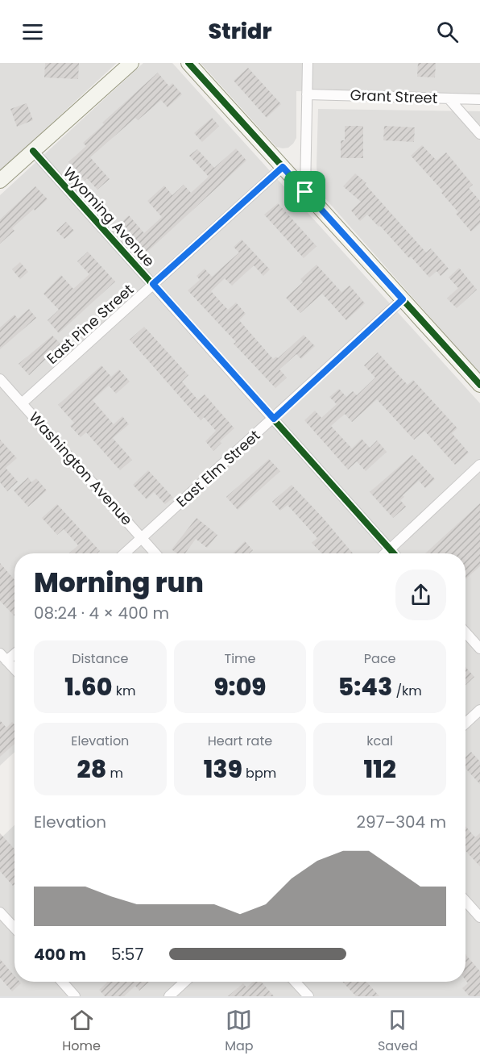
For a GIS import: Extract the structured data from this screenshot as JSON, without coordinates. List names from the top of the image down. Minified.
{"streets":{"street":["Grant Street","Wyoming Avenue","East Pine Street","Washington Avenue","East Elm Street"]},"crossings":[["Wyoming Avenue","East Pine Street"],["Wyoming Avenue","East Elm Street"],["East Pine Street","Washington Avenue"],["Washington Avenue","East Elm Street"]],"page":{"header":"Stridr","heading":["Morning run","08:24 · 4 × 400 m"],"stats":[["Distance","1.60 km"],["Time","9:09"],["Pace","5:43 /km"],["Elevation","28 m"],["Heart rate","139 bpm"],["kcal","112"]],"chart":["Elevation","297–304 m"],"list":[{"name":"400 m","note":"5:57"}],"tabs":["Home","Map","Saved"]}}
